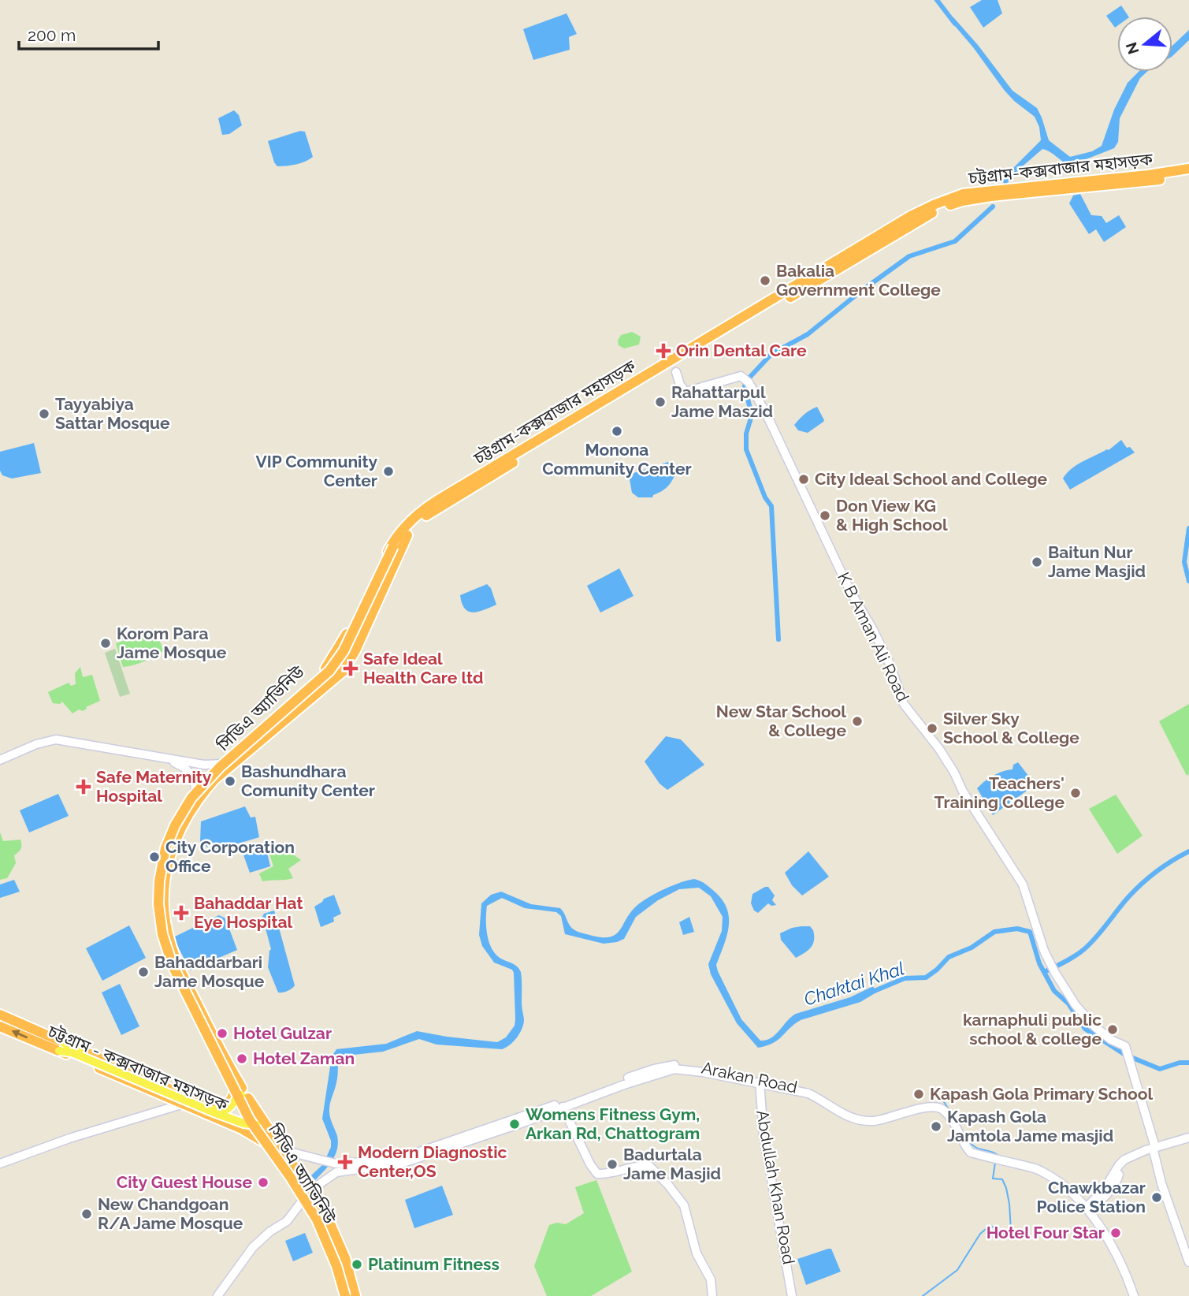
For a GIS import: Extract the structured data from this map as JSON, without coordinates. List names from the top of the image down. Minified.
{"streets":{"highway":["চট্টগ্রাম-কক্সবাজার মহাসড়ক","সিডিএ অ্যাভিনিউ","চট্টগ্রাম - কক্সবাজার মহাসড়ক"],"main road":["K B Aman Ali Road","Arakan Road","Abdullah Khan Road"]},"crossings":[["চট্টগ্রাম-কক্সবাজার মহাসড়ক","সিডিএ অ্যাভিনিউ"],["সিডিএ অ্যাভিনিউ","চট্টগ্রাম - কক্সবাজার মহাসড়ক"],["সিডিএ অ্যাভিনিউ","Arakan Road"],["Arakan Road","Abdullah Khan Road"]],"water":["Chaktai Khal"],"places":{"other":["Bakalia Government College","Rahattarpul Jame Maszid","Tayyabiya Sattar Mosque","Monona Community Center","VIP Community Center","City Ideal School and College","Don View KG & High School","Baitun Nur Jame Masjid","Korom Para Jame Mosque","New Star School & College","Silver Sky School & College","Bashundhara Comunity Center","Teachers' Training College","City Corporation Office","Bahaddarbari Jame Mosque","karnaphuli public school & college","Hotel Gulzar","Hotel Zaman","Kapash Gola Primary School","Womens Fitness Gym, Arkan Rd, Chattogram","Kapash Gola Jamtola Jame masjid","Badurtala Jame Masjid","City Guest House","Chawkbazar Police Station","New Chandgoan R/A Jame Mosque","Hotel Four Star","Platinum Fitness"],"health":["Orin Dental Care","Safe Ideal Health Care ltd","Safe Maternity Hospital","Bahaddar Hat Eye Hospital","Modern Diagnostic Center,OS"]},"scale_bar":"200 m","north":"left"}
